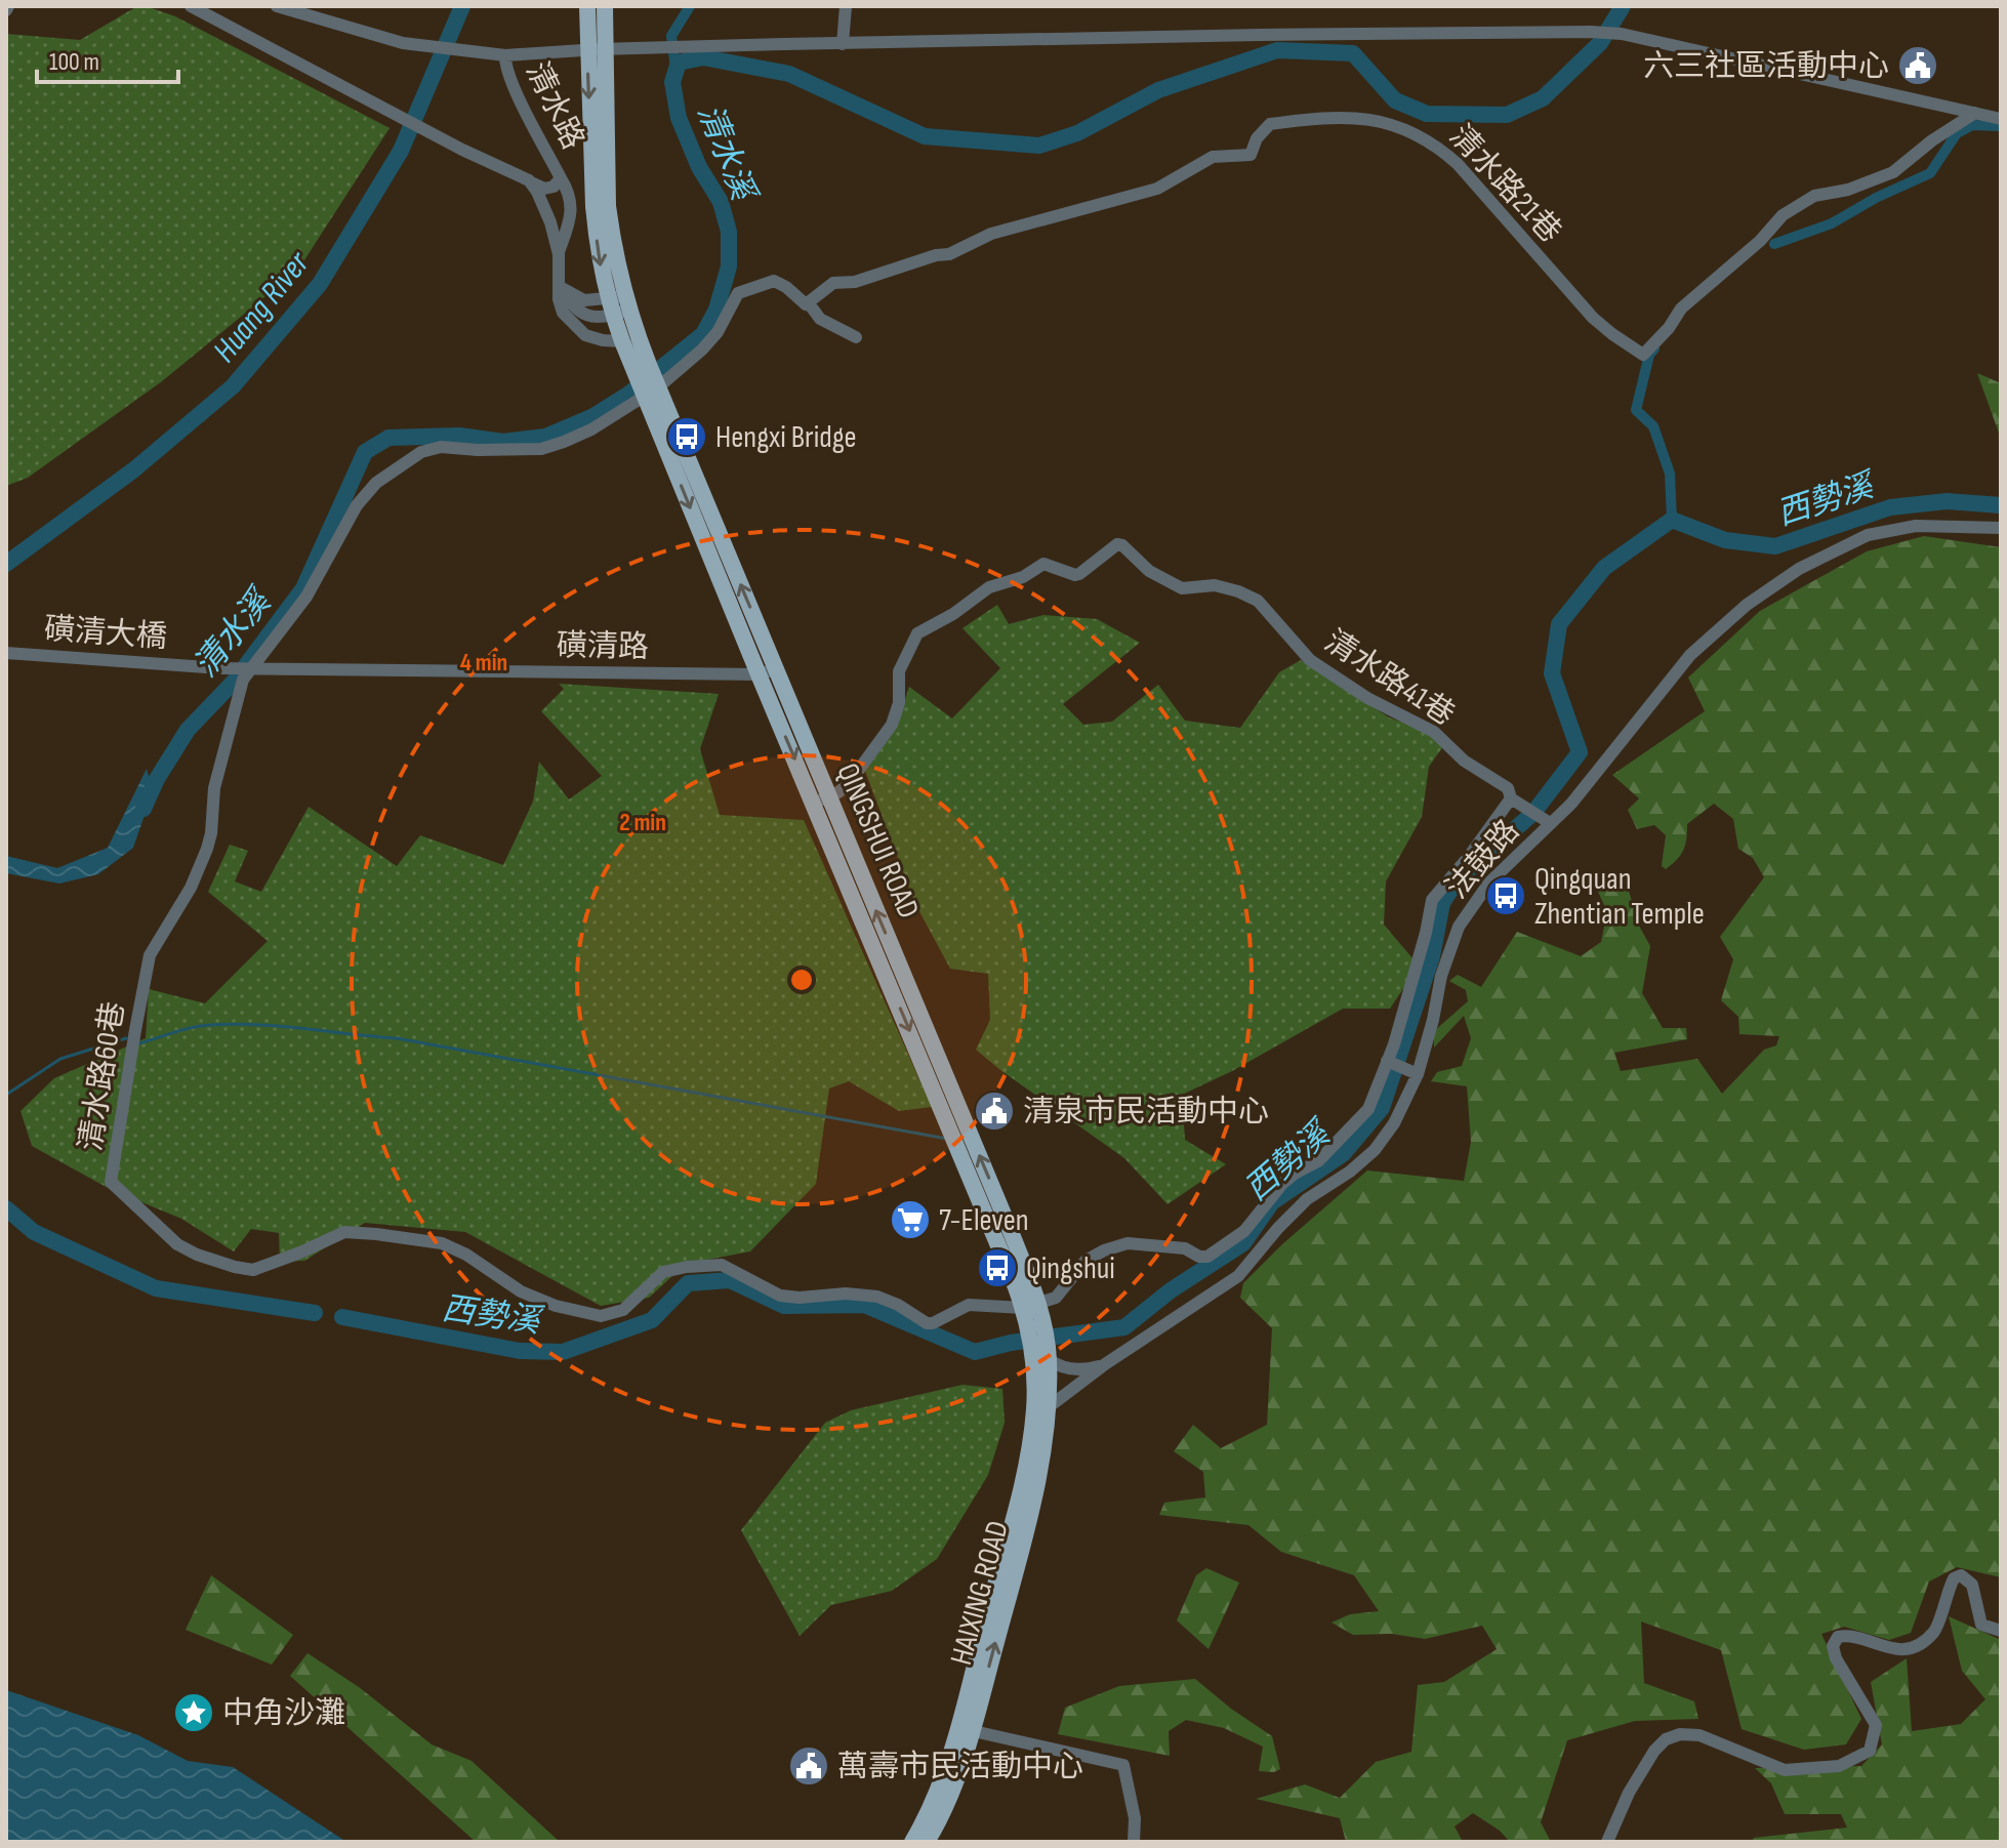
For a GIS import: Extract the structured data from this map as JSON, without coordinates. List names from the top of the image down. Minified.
{"streets":{"main road":["QINGSHUI ROAD","HAIXING ROAD"],"street":["清水路","清水路21巷","磺清大橋","磺清路","清水路41巷","法鼓路","清水路60巷"]},"crossings":[["清水路","QINGSHUI ROAD"],["磺清大橋","磺清路"],["磺清大橋","清水路60巷"],["磺清路","QINGSHUI ROAD"],["磺清路","清水路60巷"],["清水路41巷","QINGSHUI ROAD"],["清水路41巷","法鼓路"],["QINGSHUI ROAD","清水路60巷"],["QINGSHUI ROAD","HAIXING ROAD"],["法鼓路","HAIXING ROAD"]],"water":["清水溪","Huang River","西勢溪"],"places":{"public building":["六三社區活動中心","清泉市民活動中心","萬壽市民活動中心"],"bus stop":["Hengxi Bridge","Qingquan Zhentian Temple","Qingshui"],"supermarket":["7-Eleven"],"place":["中角沙灘"]},"scale_bar":"100 m","rings":["4 min","2 min"]}
